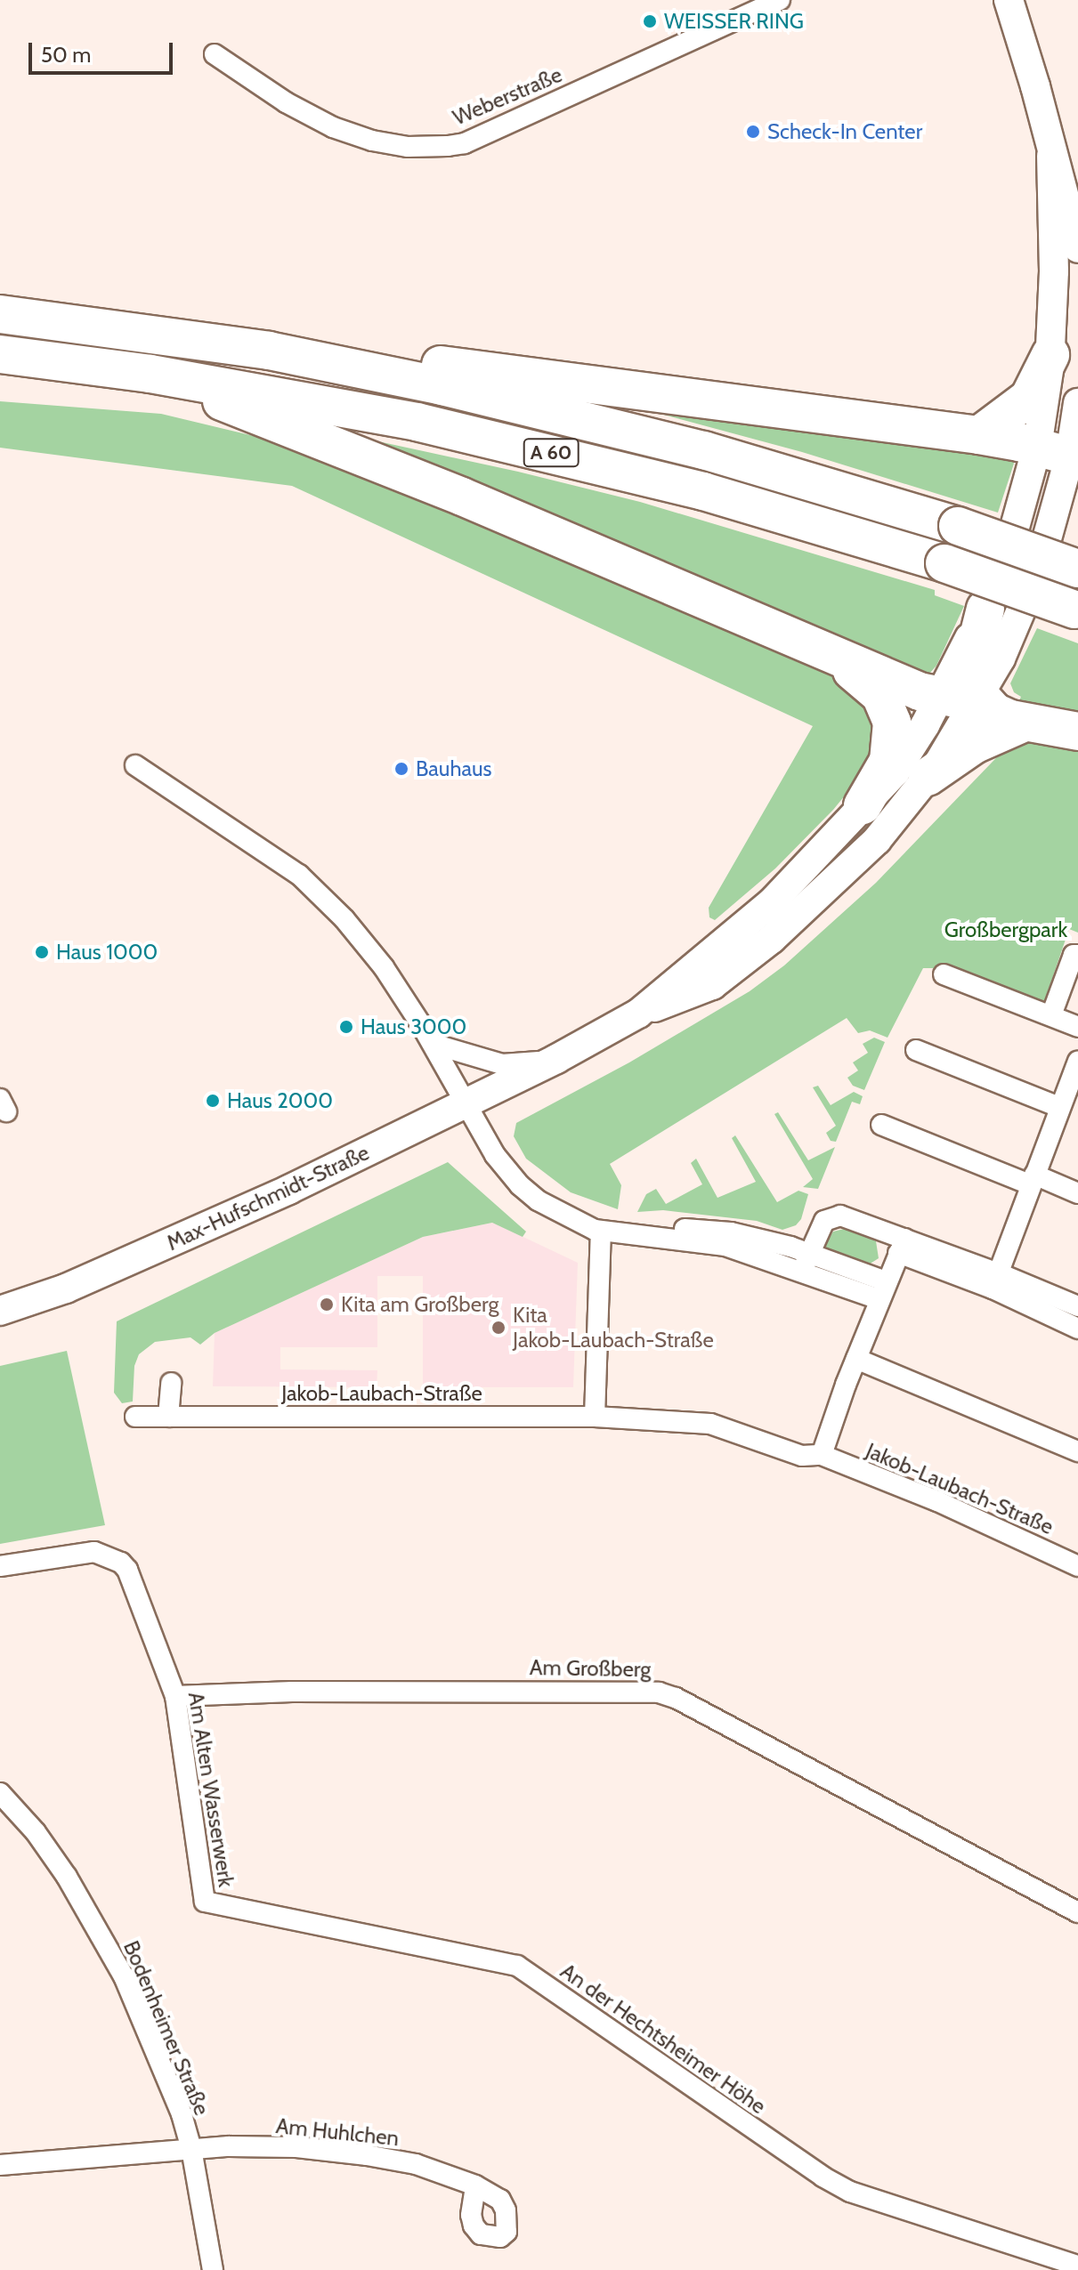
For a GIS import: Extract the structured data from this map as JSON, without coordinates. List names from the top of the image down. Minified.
{"streets":{"highway":["A 60"],"street":["Weberstraße","Max-Hufschmidt-Straße","Jakob-Laubach-Straße","Am Großberg","Am Alten Wasserwerk","Bodenheimer Straße","An der Hechtsheimer Höhe","Am Huhlchen"]},"crossings":[["Am Großberg","Am Alten Wasserwerk"],["Am Alten Wasserwerk","An der Hechtsheimer Höhe"],["Bodenheimer Straße","Am Huhlchen"]],"parks":["Großbergpark"],"places":["WEISSER RING","Scheck-In Center","Bauhaus","Haus 1000","Haus 3000","Haus 2000","Kita am Großberg","Kita Jakob-Laubach-Straße"],"scale_bar":"50 m"}
